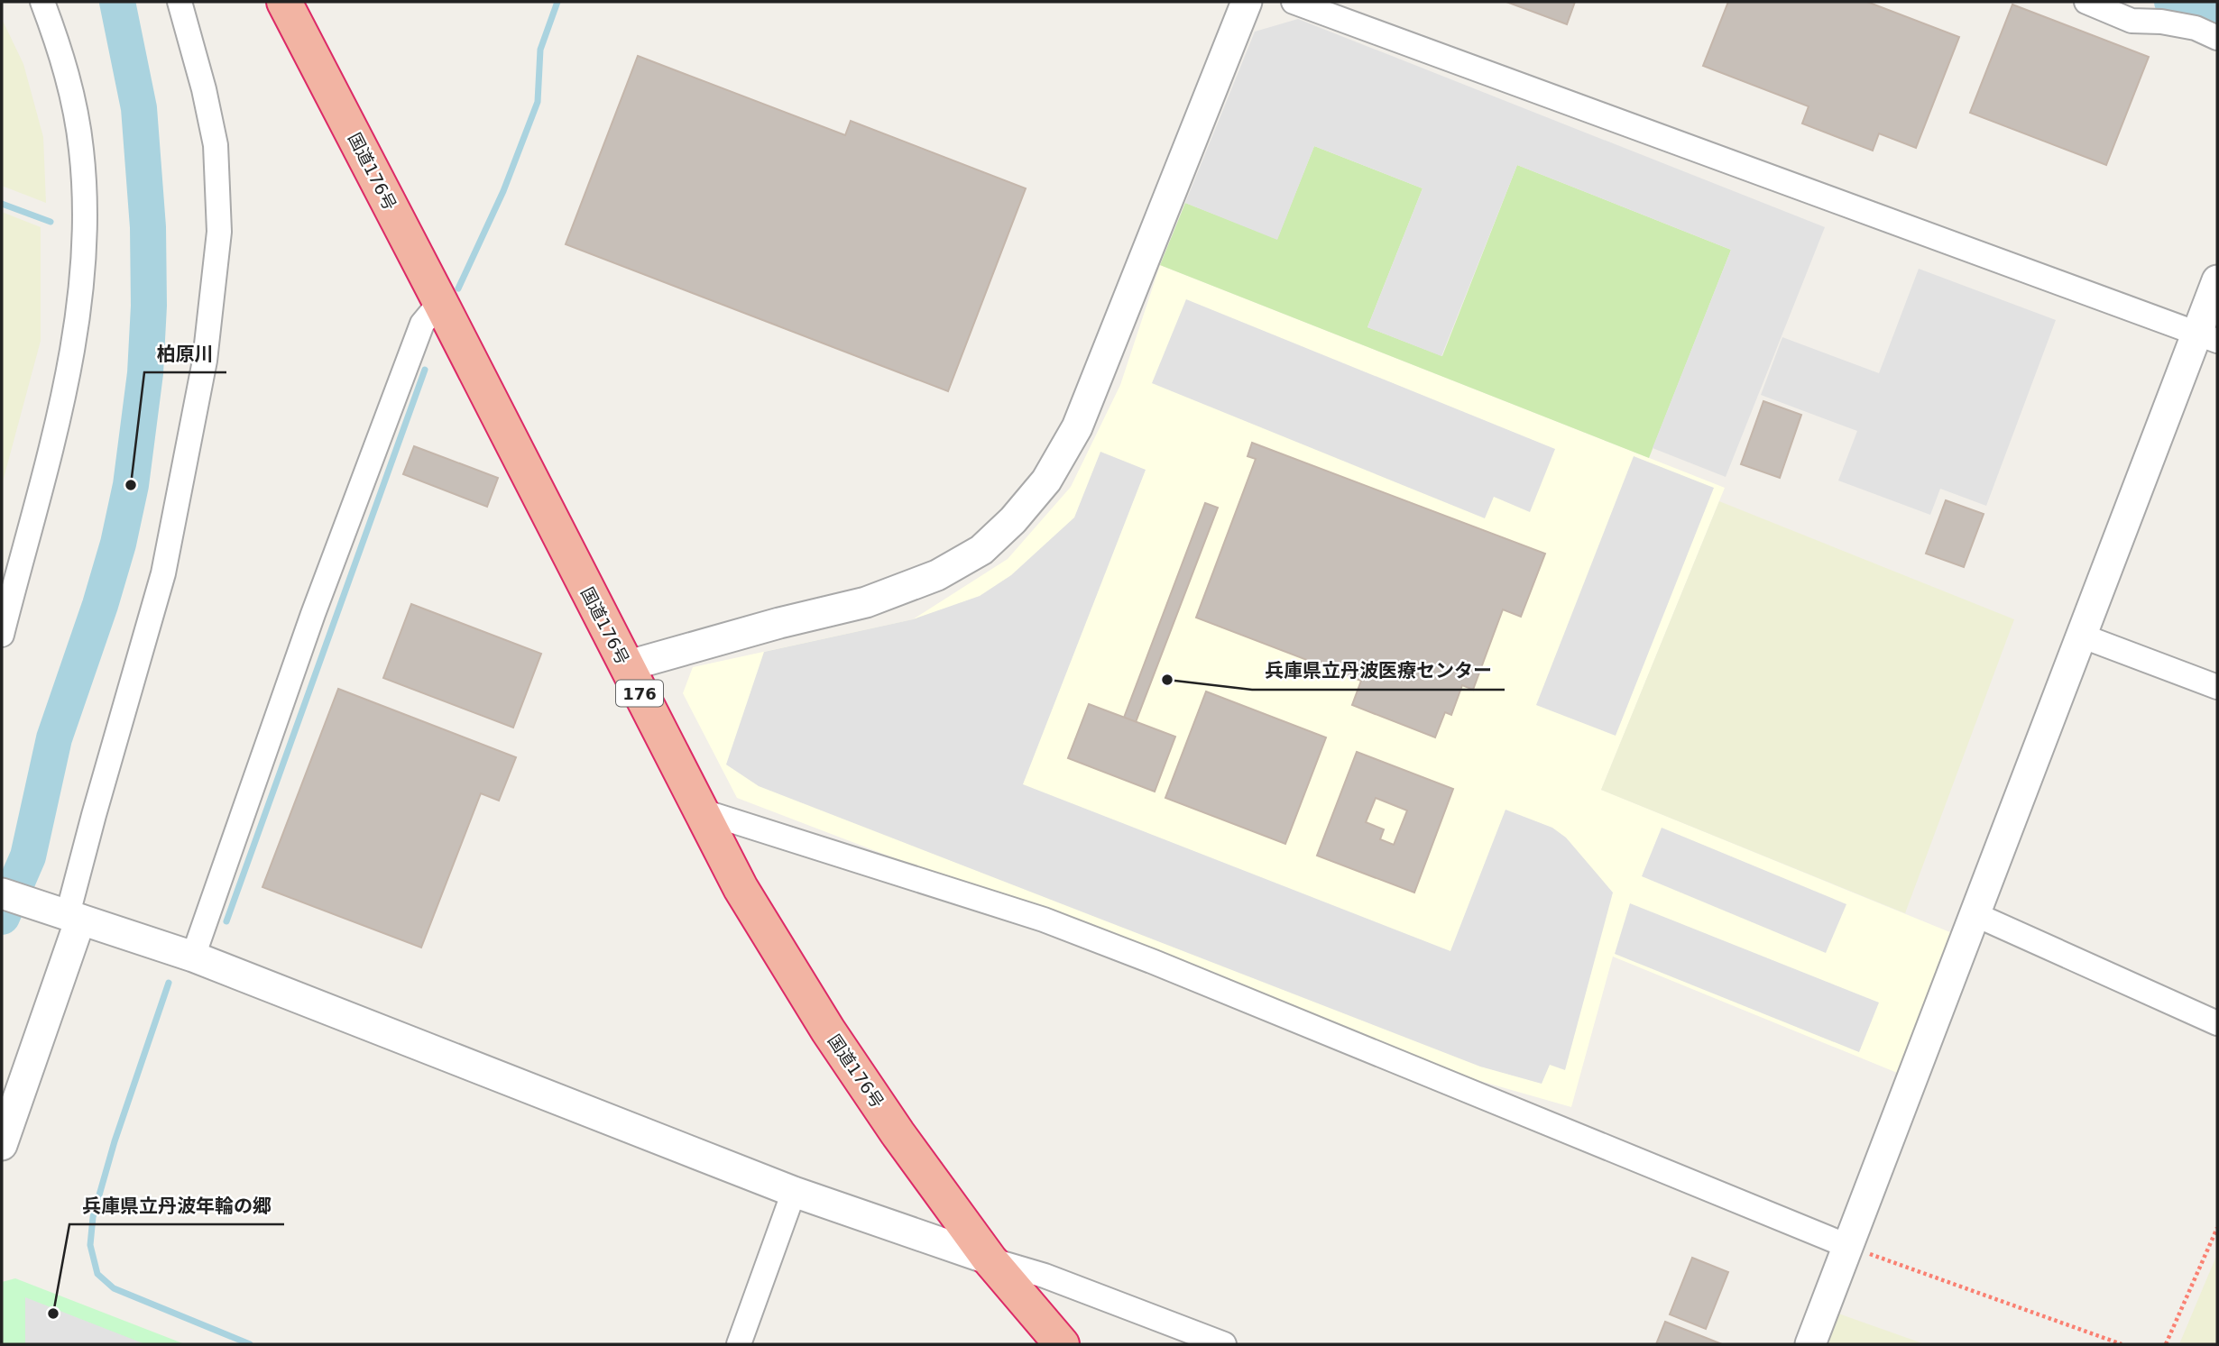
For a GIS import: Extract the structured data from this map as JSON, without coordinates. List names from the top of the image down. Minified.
{"streets":{"highway":["国道176号","176"]},"places":["柏原川","兵庫県立丹波医療センター","兵庫県立丹波年輪の郷"]}
